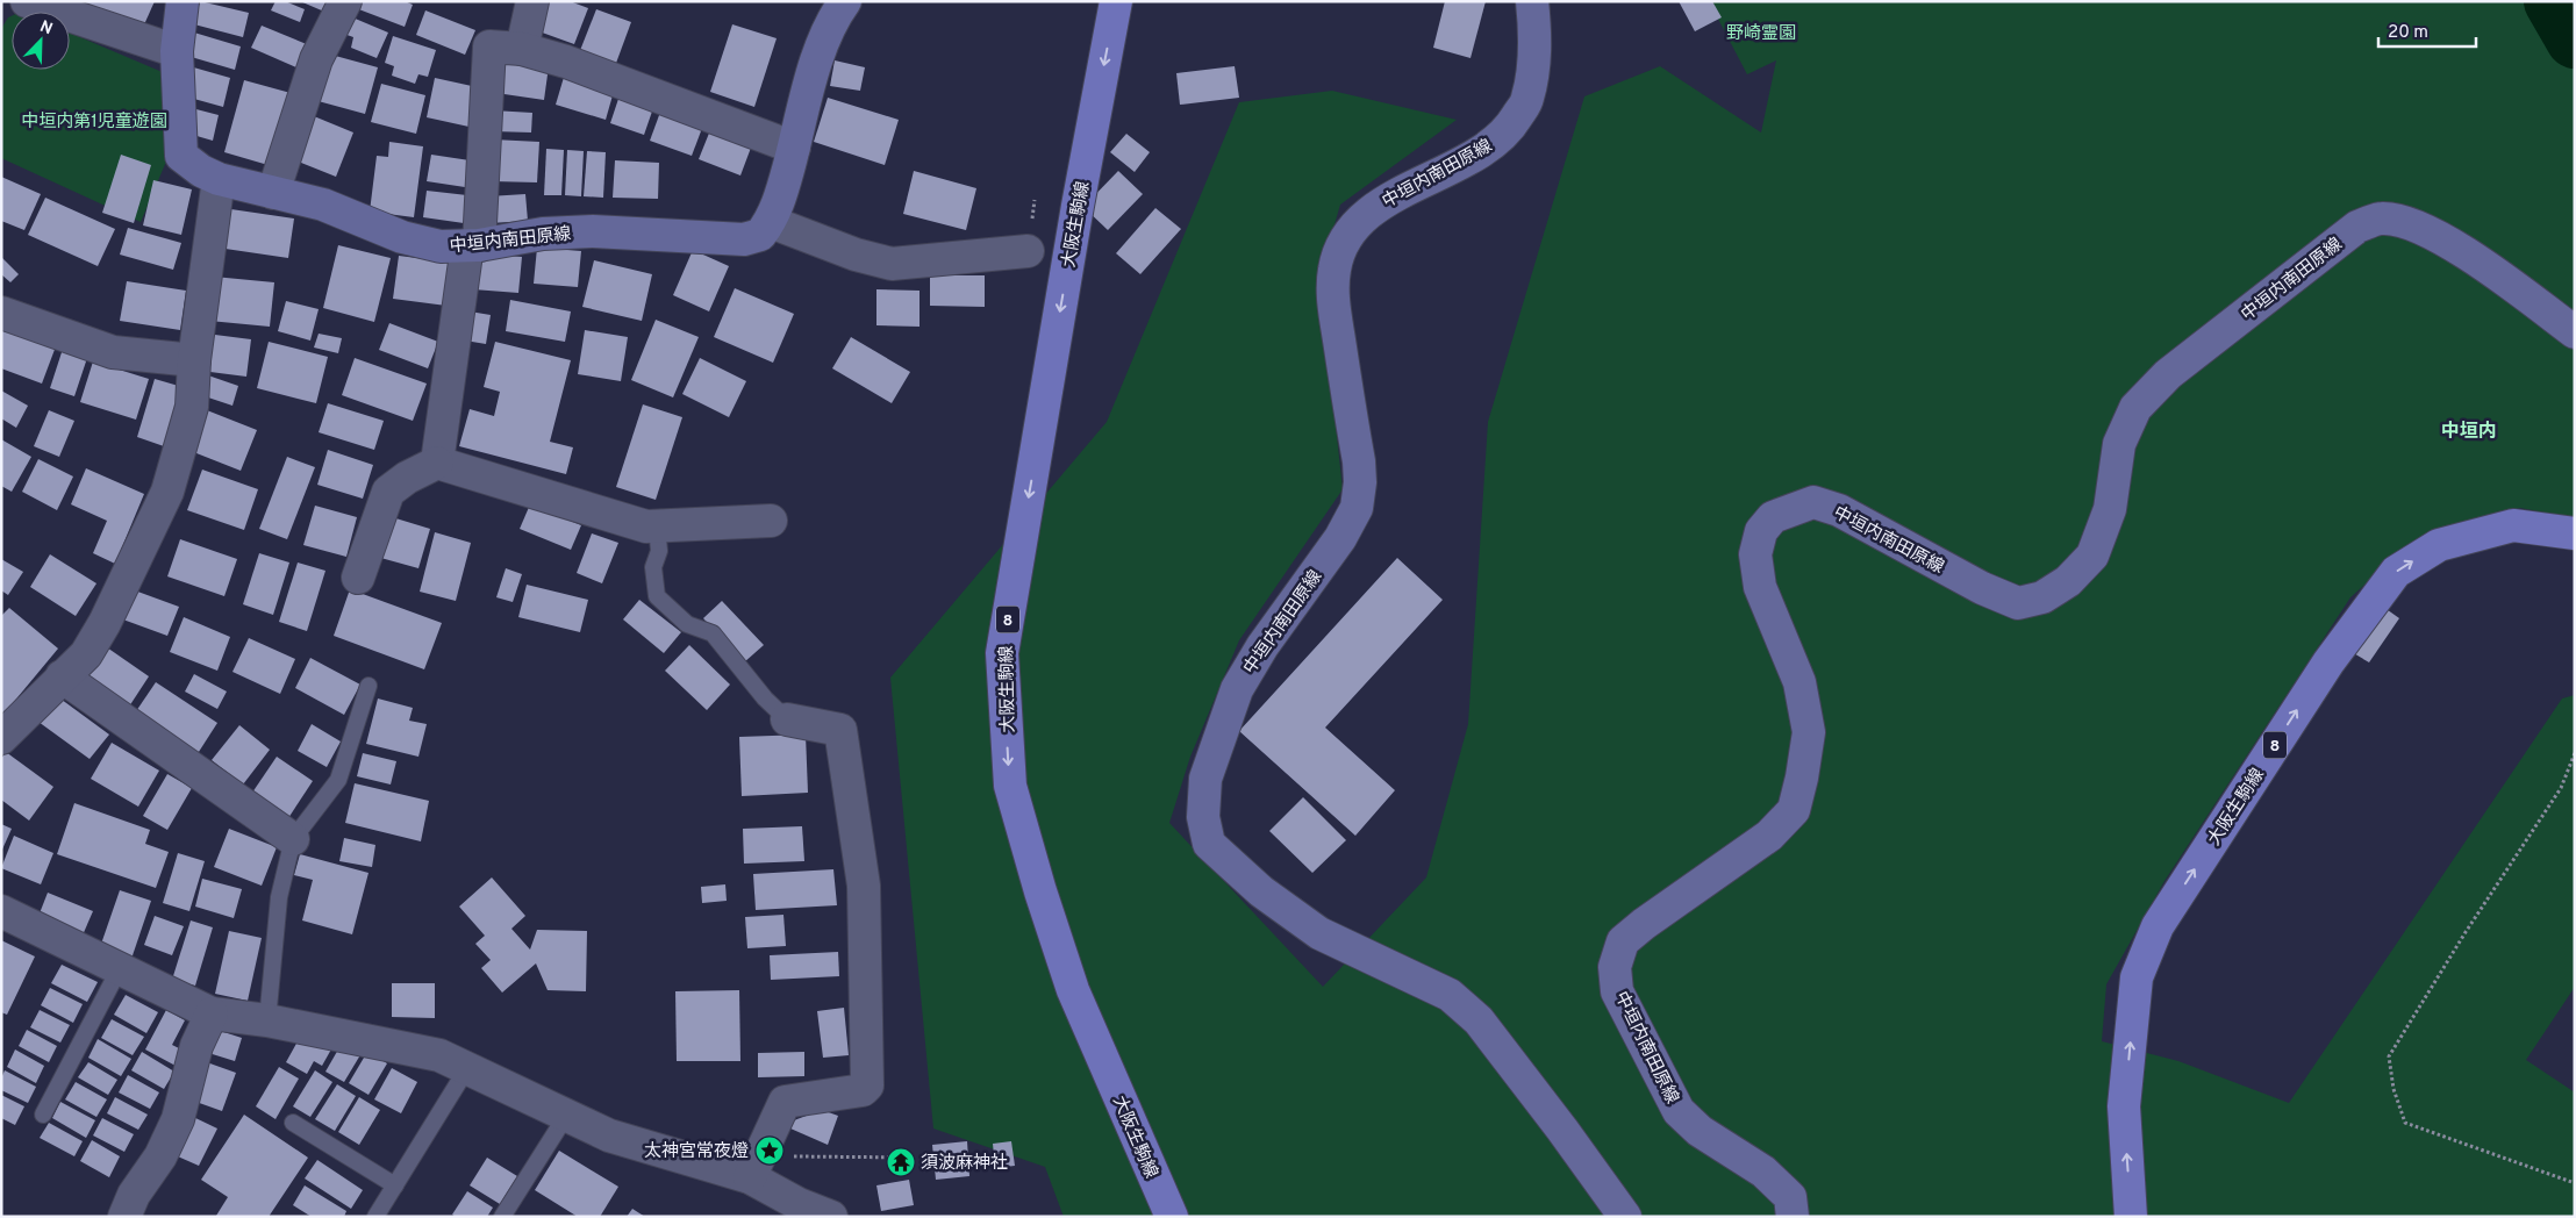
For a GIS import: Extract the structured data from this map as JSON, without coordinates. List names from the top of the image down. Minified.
{"streets":{"main road":["中垣内南田原線","大阪生駒線","8"]},"districts":["中垣内"],"parks":["野崎霊園","中垣内第1児童遊園"],"places":{"place":["太神宮常夜燈"],"temple":["須波麻神社"]},"scale_bar":"20 m","north":"top right"}
